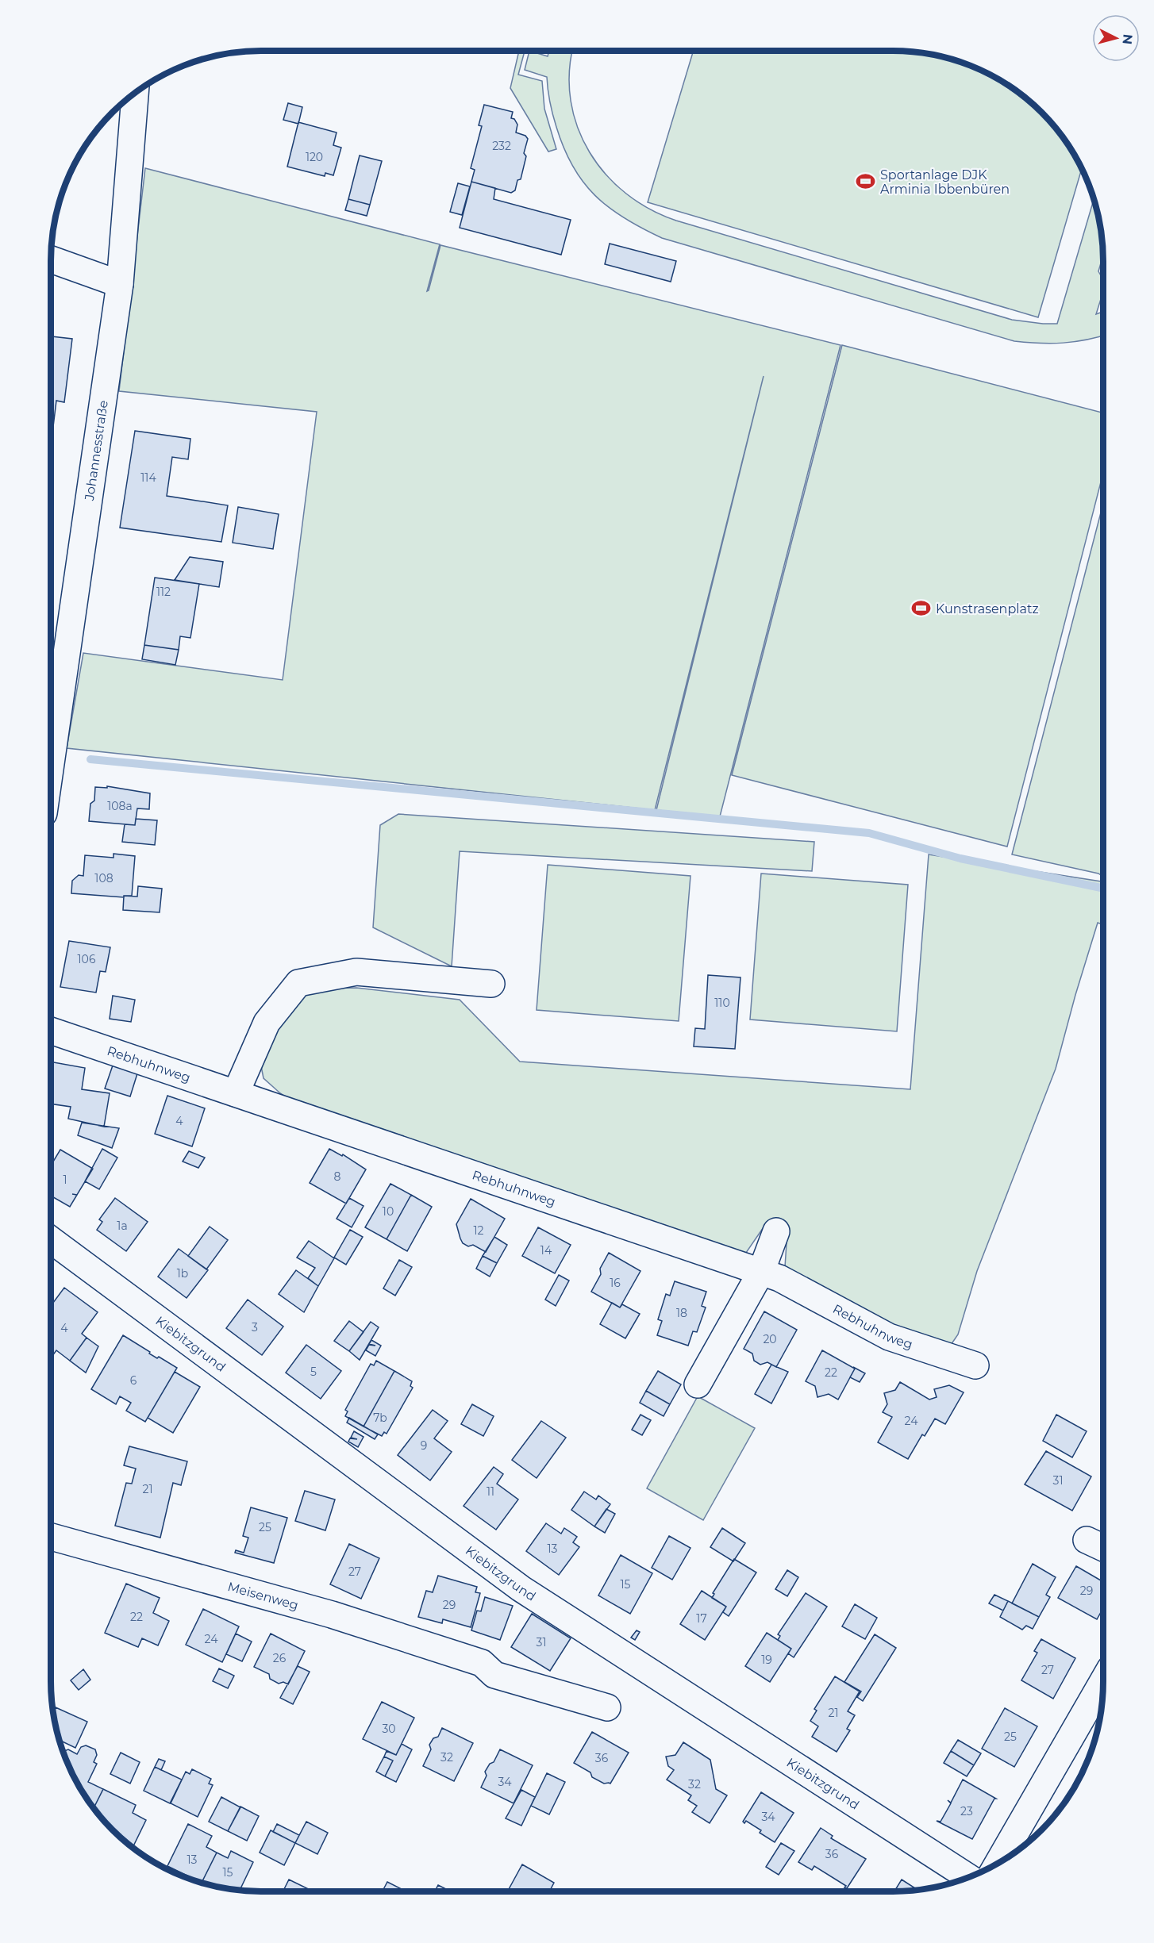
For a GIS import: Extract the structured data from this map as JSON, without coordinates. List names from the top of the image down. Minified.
{"streets":{"street":["Johannesstraße","Rebhuhnweg","Kiebitzgrund","Meisenweg"]},"places":{"sports":["Sportanlage DJK Arminia Ibbenbüren","Kunstrasenplatz"]},"house_numbers":["232","120","114","112","108a","108","106","110","4","8","1","10","1a","12","14","1b","16","18","3","4","20","5","22","6","7b","24","9","31","21","11","25","13","27","15","29","29","22","17","24","31","26","19","27","21","30","25","32","36","34","32","23","34","36","13","15"],"north":"right"}
